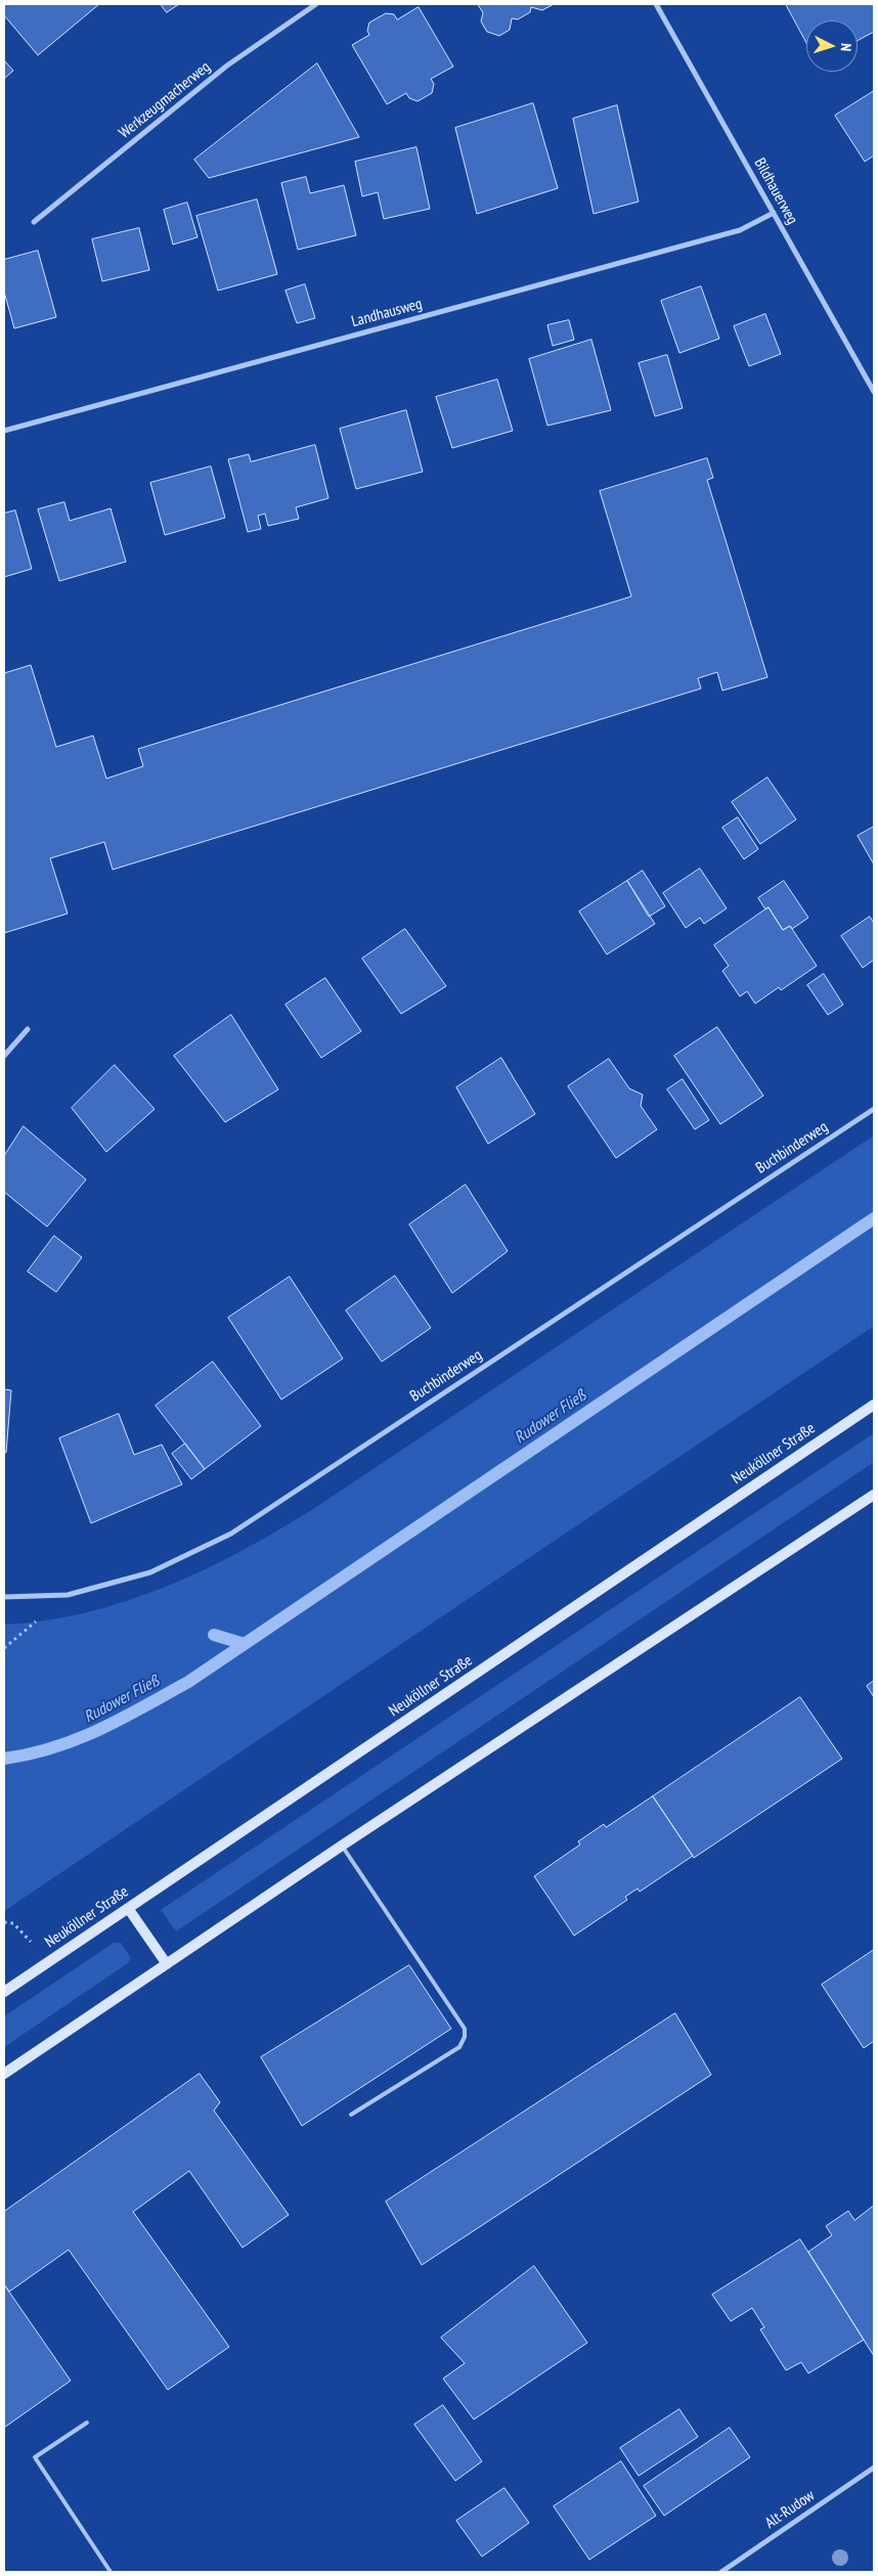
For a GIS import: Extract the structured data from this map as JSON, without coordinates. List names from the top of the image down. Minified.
{"streets":{"main road":["Neuköllner Straße"],"street":["Werkzeugmacherweg","Bildhauerweg","Landhausweg","Buchbinderweg","Alt-Rudow"]},"crossings":[["Bildhauerweg","Landhausweg"]],"water":["Rudower Fließ"],"north":"right"}
